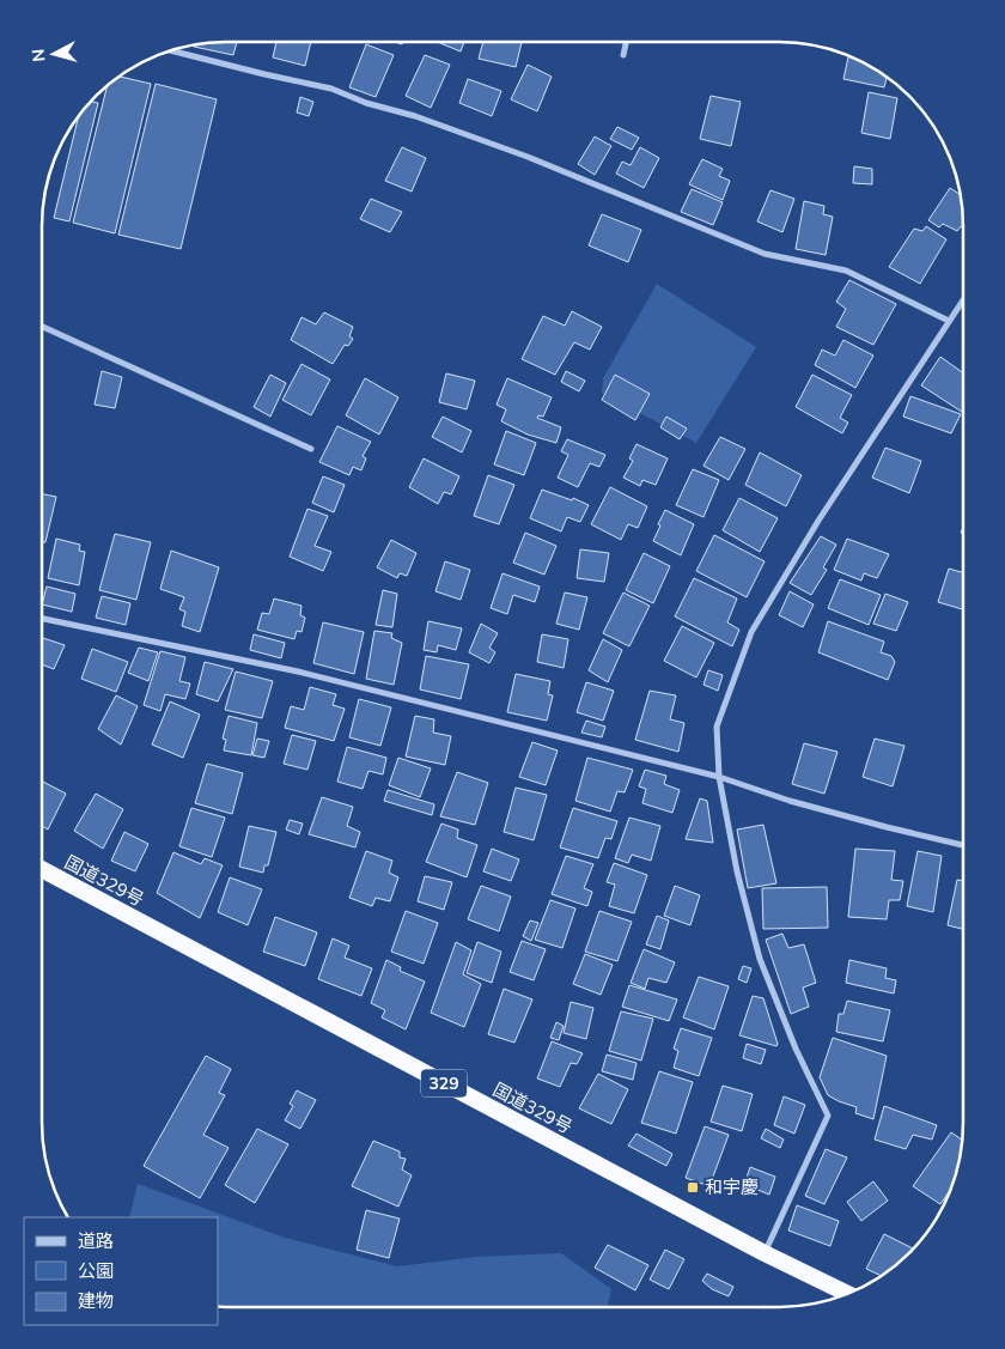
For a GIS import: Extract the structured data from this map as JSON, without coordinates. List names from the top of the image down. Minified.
{"streets":{"highway":["国道329号","329"]},"places":{"transit":["和宇慶"]},"legend":["道路","公園","建物"],"north":"left"}
